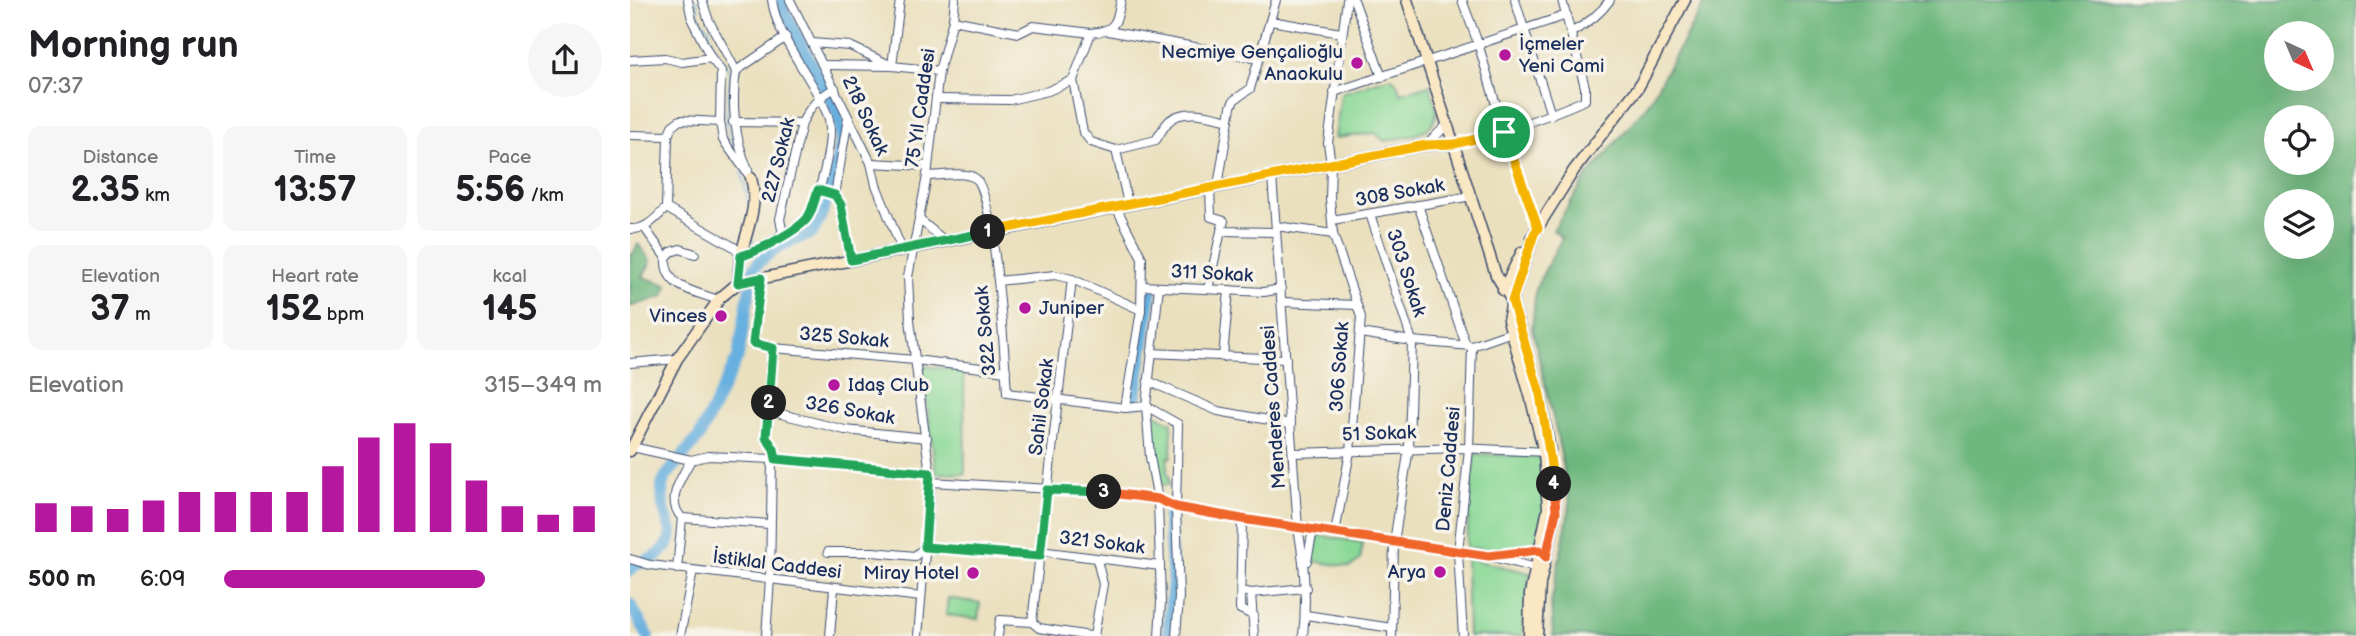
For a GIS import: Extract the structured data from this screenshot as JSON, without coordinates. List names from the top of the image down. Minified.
{"streets":{"street":["75 Yıl Caddesi","218 Sokak","227 Sokak","308 Sokak","303 Sokak","311 Sokak","322 Sokak","325 Sokak","306 Sokak","Sahil Sokak","Menderes Caddesi","326 Sokak","51 Sokak","Deniz Caddesi","321 Sokak","İstiklal Caddesi"]},"crossings":[["75 Yıl Caddesi","322 Sokak"],["75 Yıl Caddesi","325 Sokak"],["75 Yıl Caddesi","326 Sokak"],["75 Yıl Caddesi","321 Sokak"],["75 Yıl Caddesi","İstiklal Caddesi"],["308 Sokak","303 Sokak"],["308 Sokak","306 Sokak"],["308 Sokak","Deniz Caddesi"],["311 Sokak","306 Sokak"],["311 Sokak","Menderes Caddesi"],["322 Sokak","325 Sokak"],["322 Sokak","Sahil Sokak"],["306 Sokak","51 Sokak"],["Sahil Sokak","321 Sokak"],["Menderes Caddesi","51 Sokak"],["51 Sokak","Deniz Caddesi"]],"places":["İçmeler Yeni Cami","Necmiye Gençalioğlu Anaokulu","Juniper","Vinces","Idaş Club","Arya","Miray Hotel"],"north":"bottom right","page":{"heading":["Morning run","07:37"],"stats":[["Distance","2.35 km"],["Time","13:57"],["Pace","5:56 /km"],["Elevation","37 m"],["Heart rate","152 bpm"],["kcal","145"]],"pins":["1","2","4","3"],"chart":["Elevation","315–349 m"],"list":[{"name":"500 m","note":"6:09"}]}}
